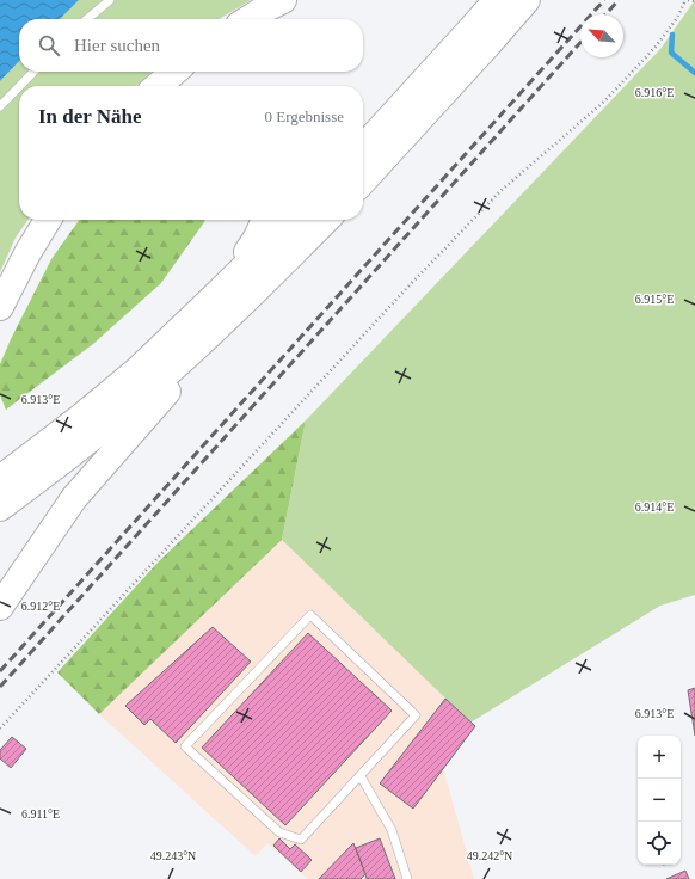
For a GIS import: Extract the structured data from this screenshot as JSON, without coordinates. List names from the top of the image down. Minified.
{"north":"top left","page":{"search":"Hier suchen","heading":["In der Nähe","0 Ergebnisse"],"map_buttons":["+","−"]},"coordinates":["6.916°E","6.915°E","6.913°E","6.914°E","6.912°E","6.911°E","49.243°N","49.242°N"]}
